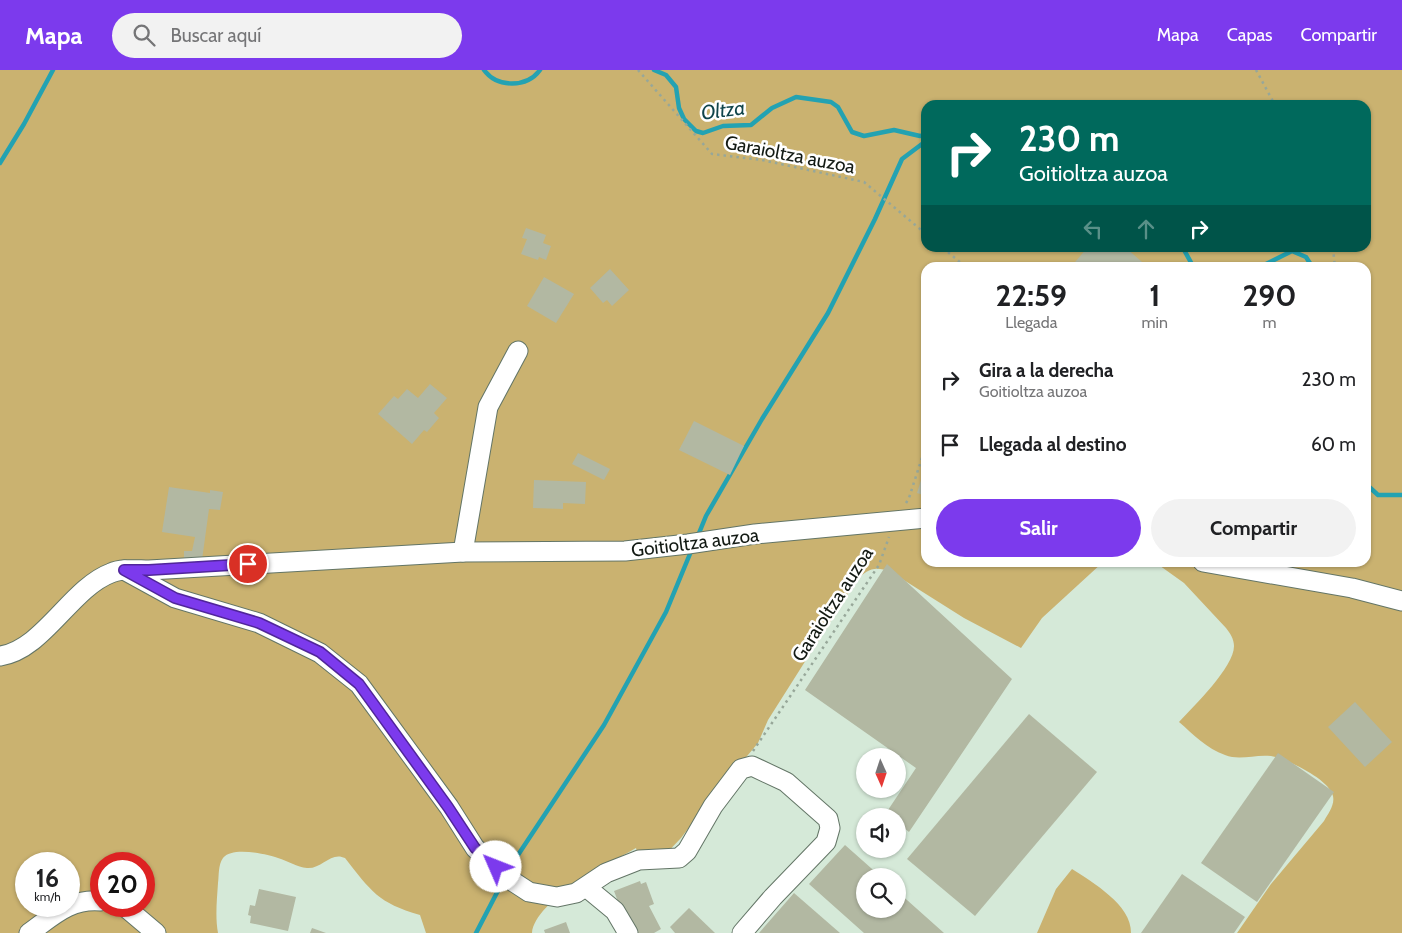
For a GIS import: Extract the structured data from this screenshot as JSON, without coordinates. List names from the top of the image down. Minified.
{"streets":{"lane":["Goitioltza auzoa"],"path":["Garaioltza auzoa"]},"crossings":[["Garaioltza auzoa","Goitioltza auzoa"]],"water":["Oltza"],"north":"bottom","page":{"header":"Mapa","search":"Buscar aquí","nav":["Mapa","Capas","Compartir"],"turn":["230 m","Goitioltza auzoa"],"eta":["22:59","Llegada","1","min","290","m"],"list":[{"name":"Gira a la derecha","note":"Goitioltza auzoa","value":"230 m"},{"name":"Llegada al destino","value":"60 m"}],"buttons":["Salir","Compartir"],"speed":"16 km/h","limit":"20"}}
